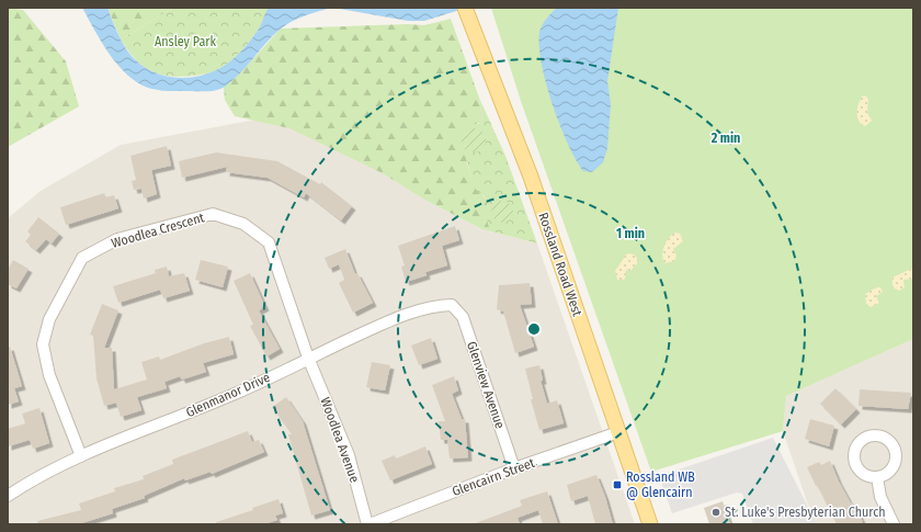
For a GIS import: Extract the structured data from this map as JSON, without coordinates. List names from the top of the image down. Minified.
{"streets":{"main road":["Rossland Road West"],"street":["Woodlea Crescent","Glenview Avenue","Glenmanor Drive","Woodlea Avenue","Glencairn Street"]},"crossings":[["Woodlea Crescent","Glenmanor Drive"],["Woodlea Crescent","Woodlea Avenue"],["Rossland Road West","Glencairn Street"],["Glenview Avenue","Glenmanor Drive"],["Glenview Avenue","Glencairn Street"],["Glenmanor Drive","Woodlea Avenue"],["Woodlea Avenue","Glencairn Street"]],"parks":["Ansley Park"],"places":{"transit":["Rossland WB @ Glencairn"],"other":["St. Luke's Presbyterian Church"]},"rings":["2 min","1 min"]}
